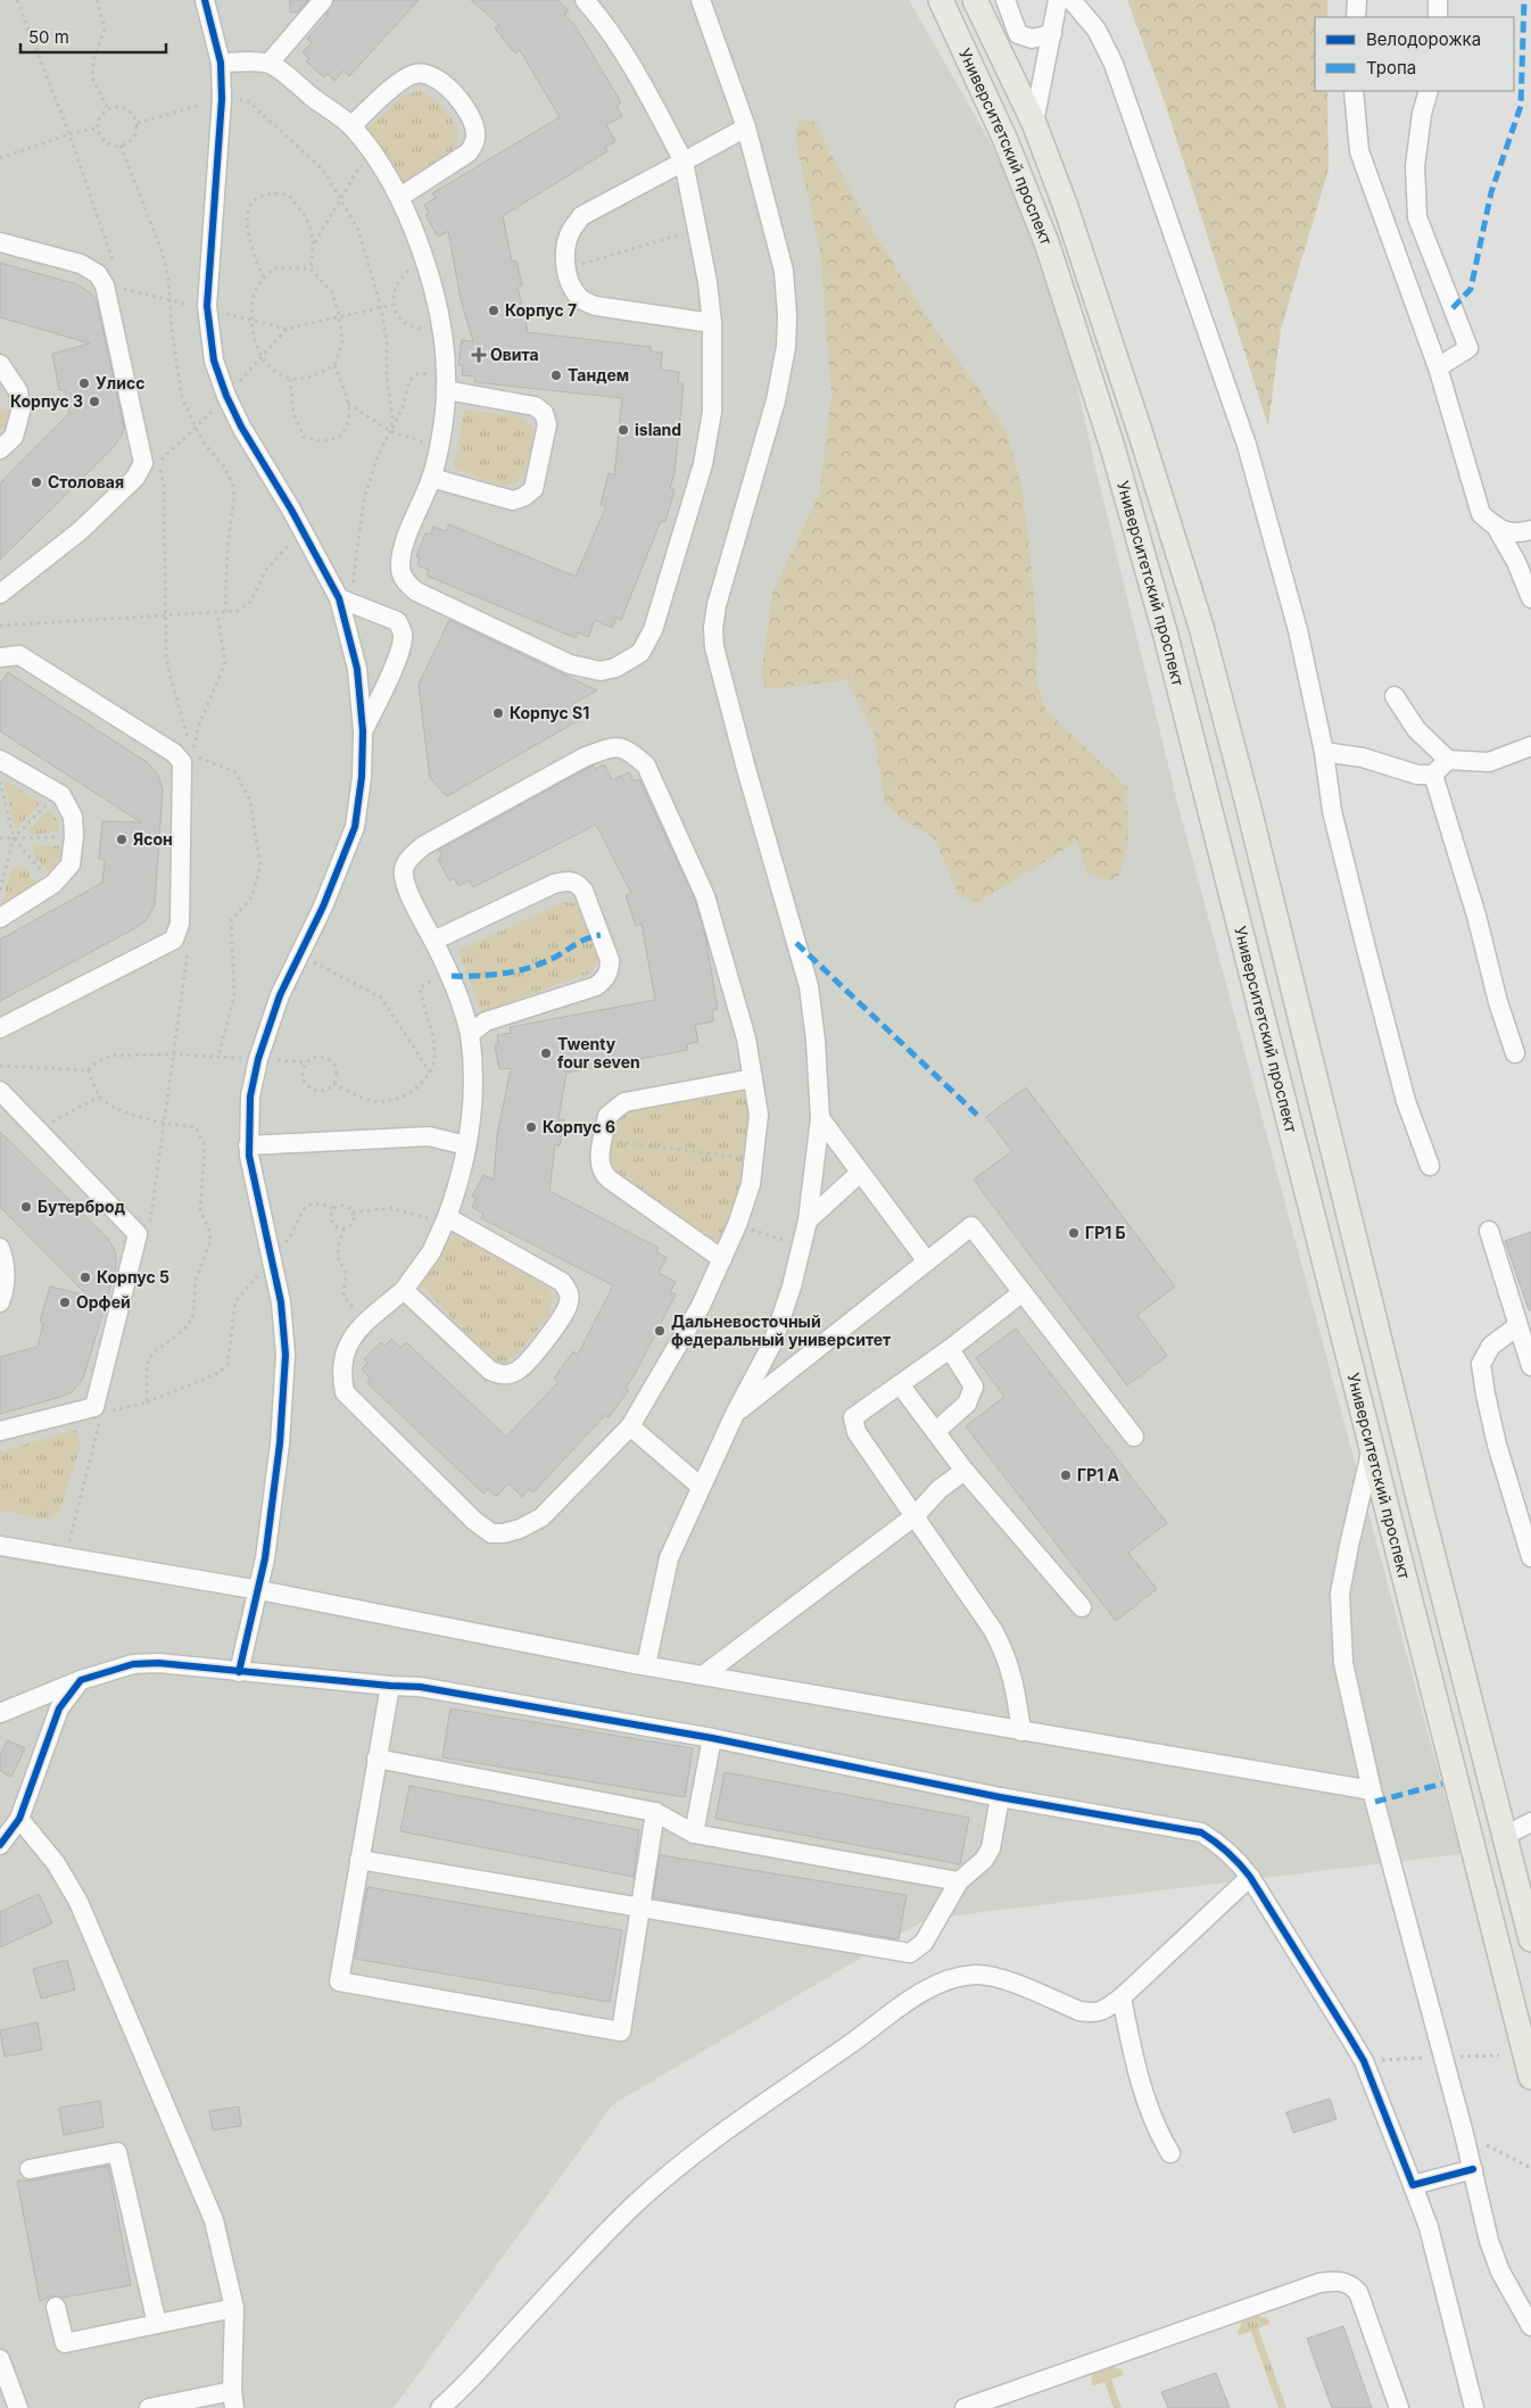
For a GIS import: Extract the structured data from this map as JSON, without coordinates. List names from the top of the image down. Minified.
{"streets":{"main road":["Университетский проспект"]},"places":{"other":["Корпус 7","Тандем","Улисс","Корпус 3","island","Столовая","Корпус S1","Ясон","Twenty four seven","Корпус 6","Бутерброд","ГР1 Б","Корпус 5","Орфей","Дальневосточный федеральный университет","ГР1 А"],"health":["Овита"]},"legend":["Велодорожка","Тропа"],"scale_bar":"50 m"}
